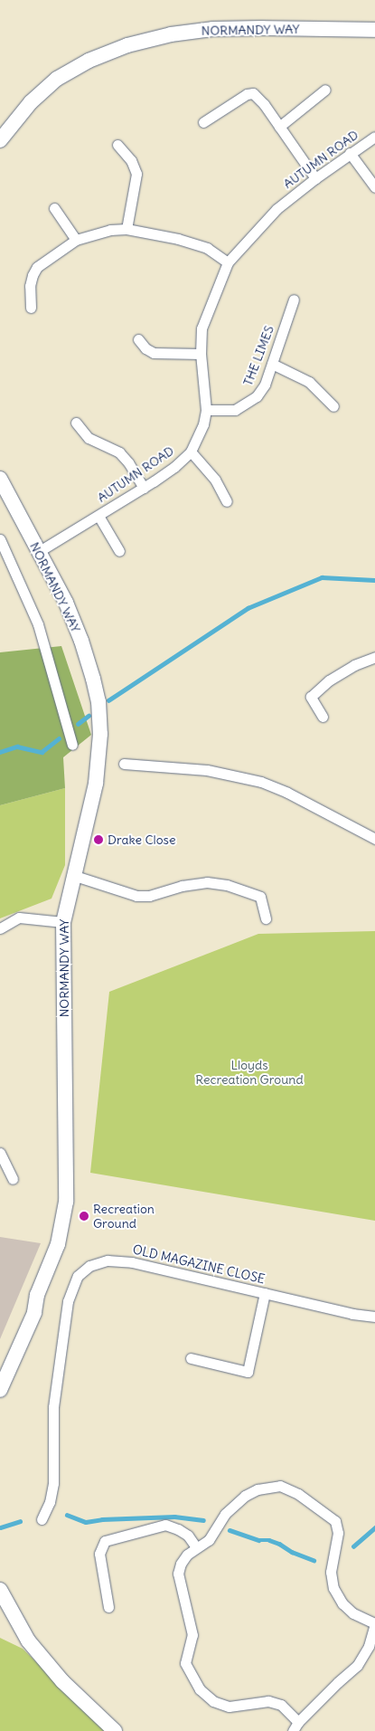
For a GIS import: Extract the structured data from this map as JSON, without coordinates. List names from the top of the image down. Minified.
{"streets":{"street":["NORMANDY WAY","AUTUMN ROAD","THE LIMES","OLD MAGAZINE CLOSE"]},"crossings":[["NORMANDY WAY","AUTUMN ROAD"],["AUTUMN ROAD","THE LIMES"]],"parks":["Lloyds Recreation Ground"],"places":["Drake Close","Recreation Ground"]}
